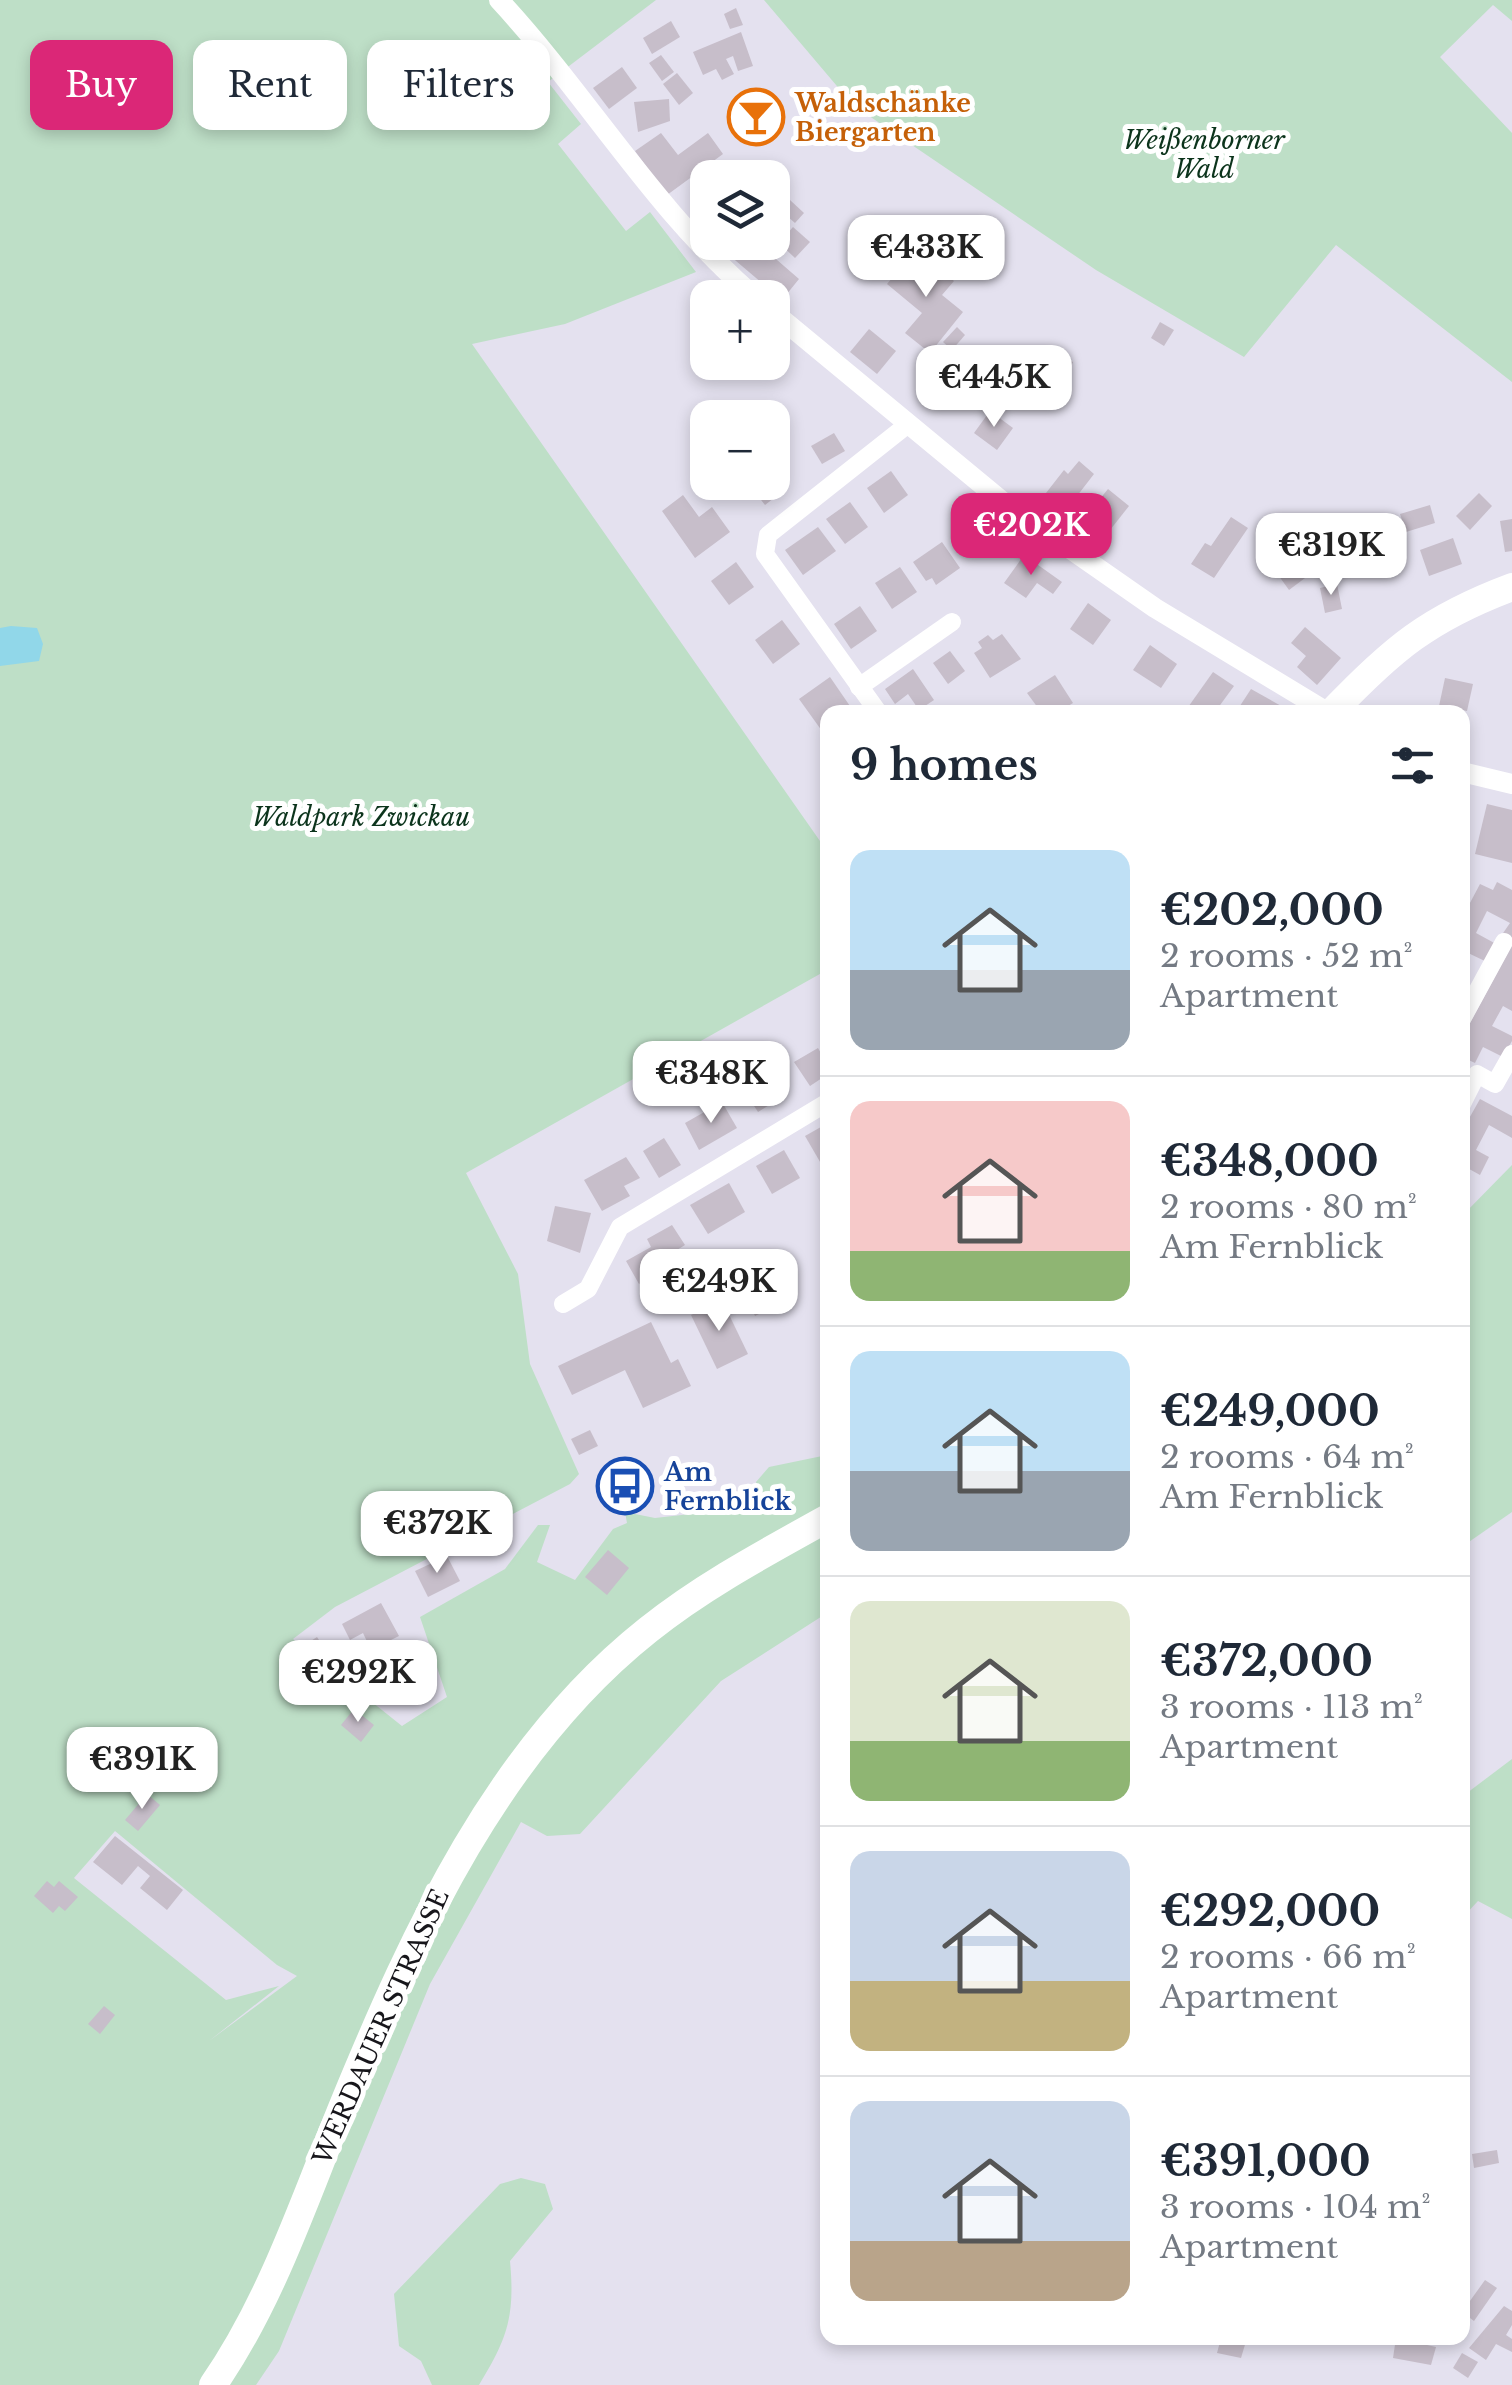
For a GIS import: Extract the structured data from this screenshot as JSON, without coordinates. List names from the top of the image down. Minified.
{"streets":{"main road":["WERDAUER STRASSE"]},"parks":["Weißenborner Wald","Waldpark Zwickau"],"places":{"bar":["Waldschänke Biergarten"],"bus stop":["Am Fernblick"]},"page":{"chip":["Buy","Rent","Filters"],"map_buttons":["+","−"],"price":["€433K","€445K","€202K","€319K","€348K","€249K","€372K","€292K","€391K"],"heading":"9 homes","list":[{"name":"€202,000","note":"2 rooms · 52 m² · Apartment"},{"name":"€348,000","note":"2 rooms · 80 m² · Am Fernblick"},{"name":"€249,000","note":"2 rooms · 64 m² · Am Fernblick"},{"name":"€372,000","note":"3 rooms · 113 m² · Apartment"},{"name":"€292,000","note":"2 rooms · 66 m² · Apartment"},{"name":"€391,000","note":"3 rooms · 104 m² · Apartment"}]}}
